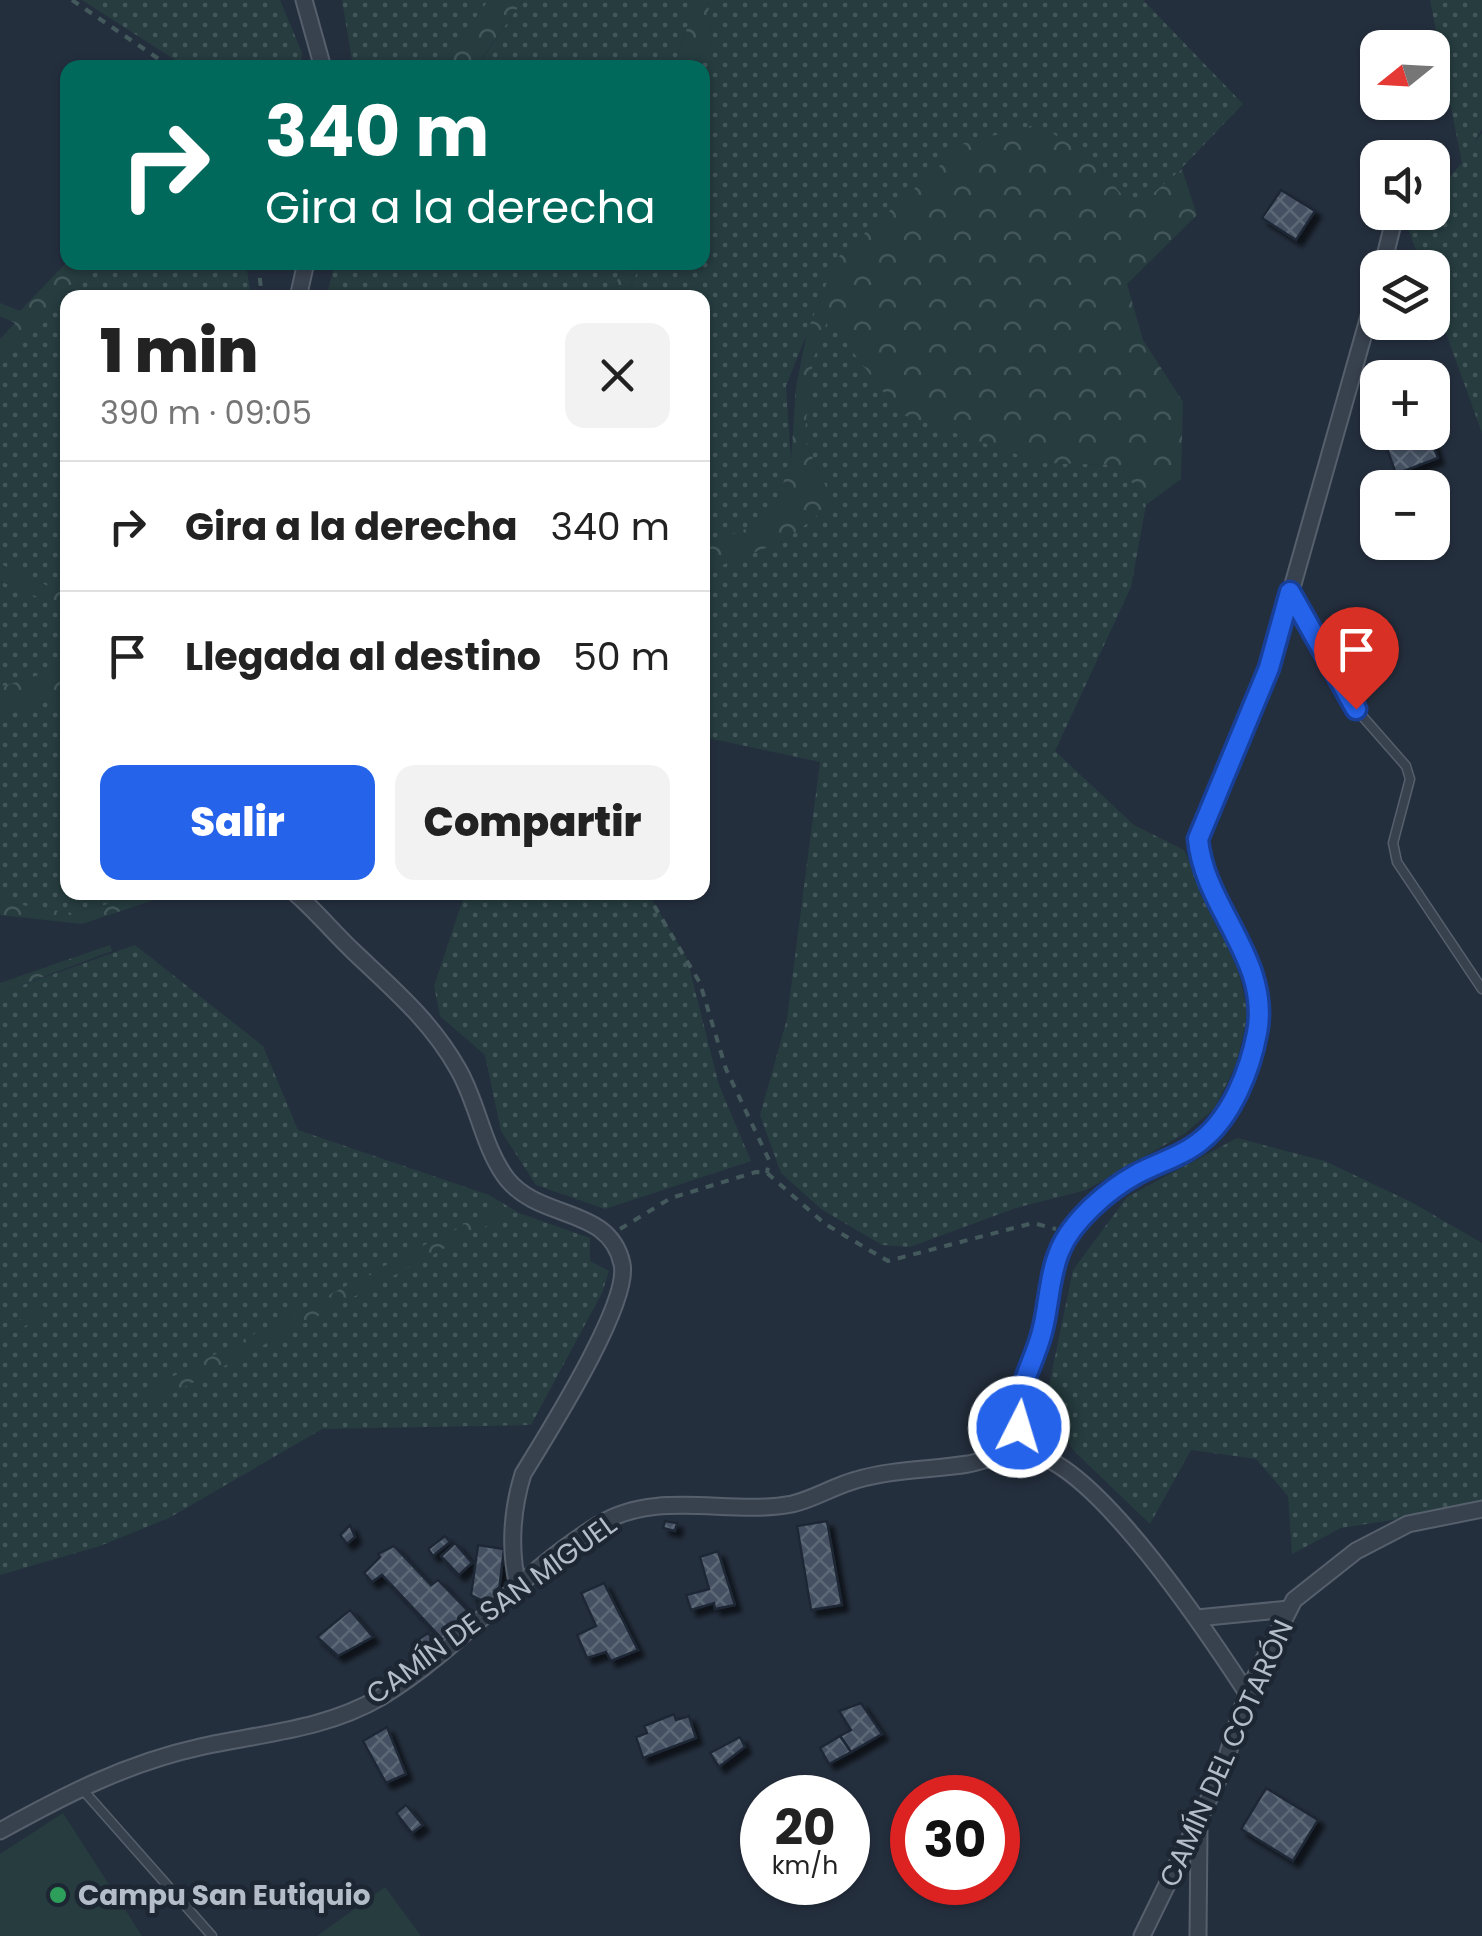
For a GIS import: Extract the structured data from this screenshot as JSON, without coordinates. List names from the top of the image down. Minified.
{"streets":{"street":["CAMÍN DE SAN MIGUEL","CAMÍN DEL COTARÓN"]},"places":["Campu San Eutiquio"],"north":"left","page":{"map_buttons":["+","−"],"turn":["340 m","Gira a la derecha"],"heading":["1 min","390 m · 09:05"],"list":[{"name":"Gira a la derecha","value":"340 m"},{"name":"Llegada al destino","value":"50 m"}],"buttons":["Salir","Compartir"],"speed":"20 km/h","limit":"30"}}
